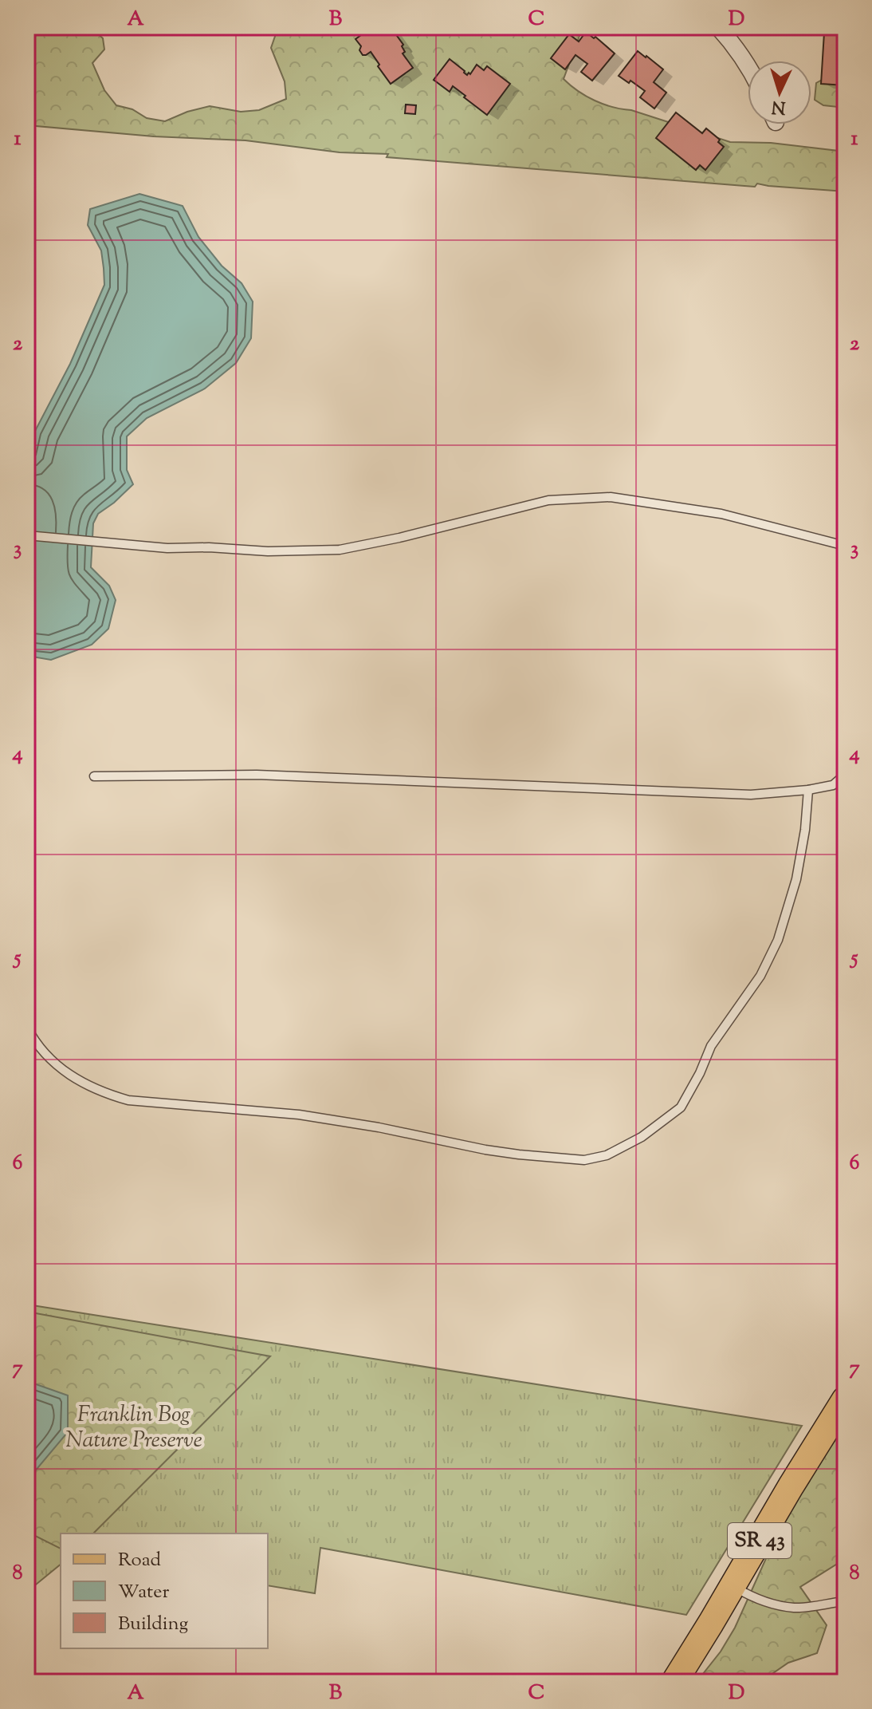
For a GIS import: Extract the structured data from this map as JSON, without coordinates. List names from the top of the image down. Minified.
{"streets":{"main road":["SR 43"]},"parks":["Franklin Bog Nature Preserve"],"legend":["Road","Water","Building"],"north":"bottom","grid":{"columns":["A","B","C","D"],"rows":["1","2","3","4","5","6","7","8"]}}
